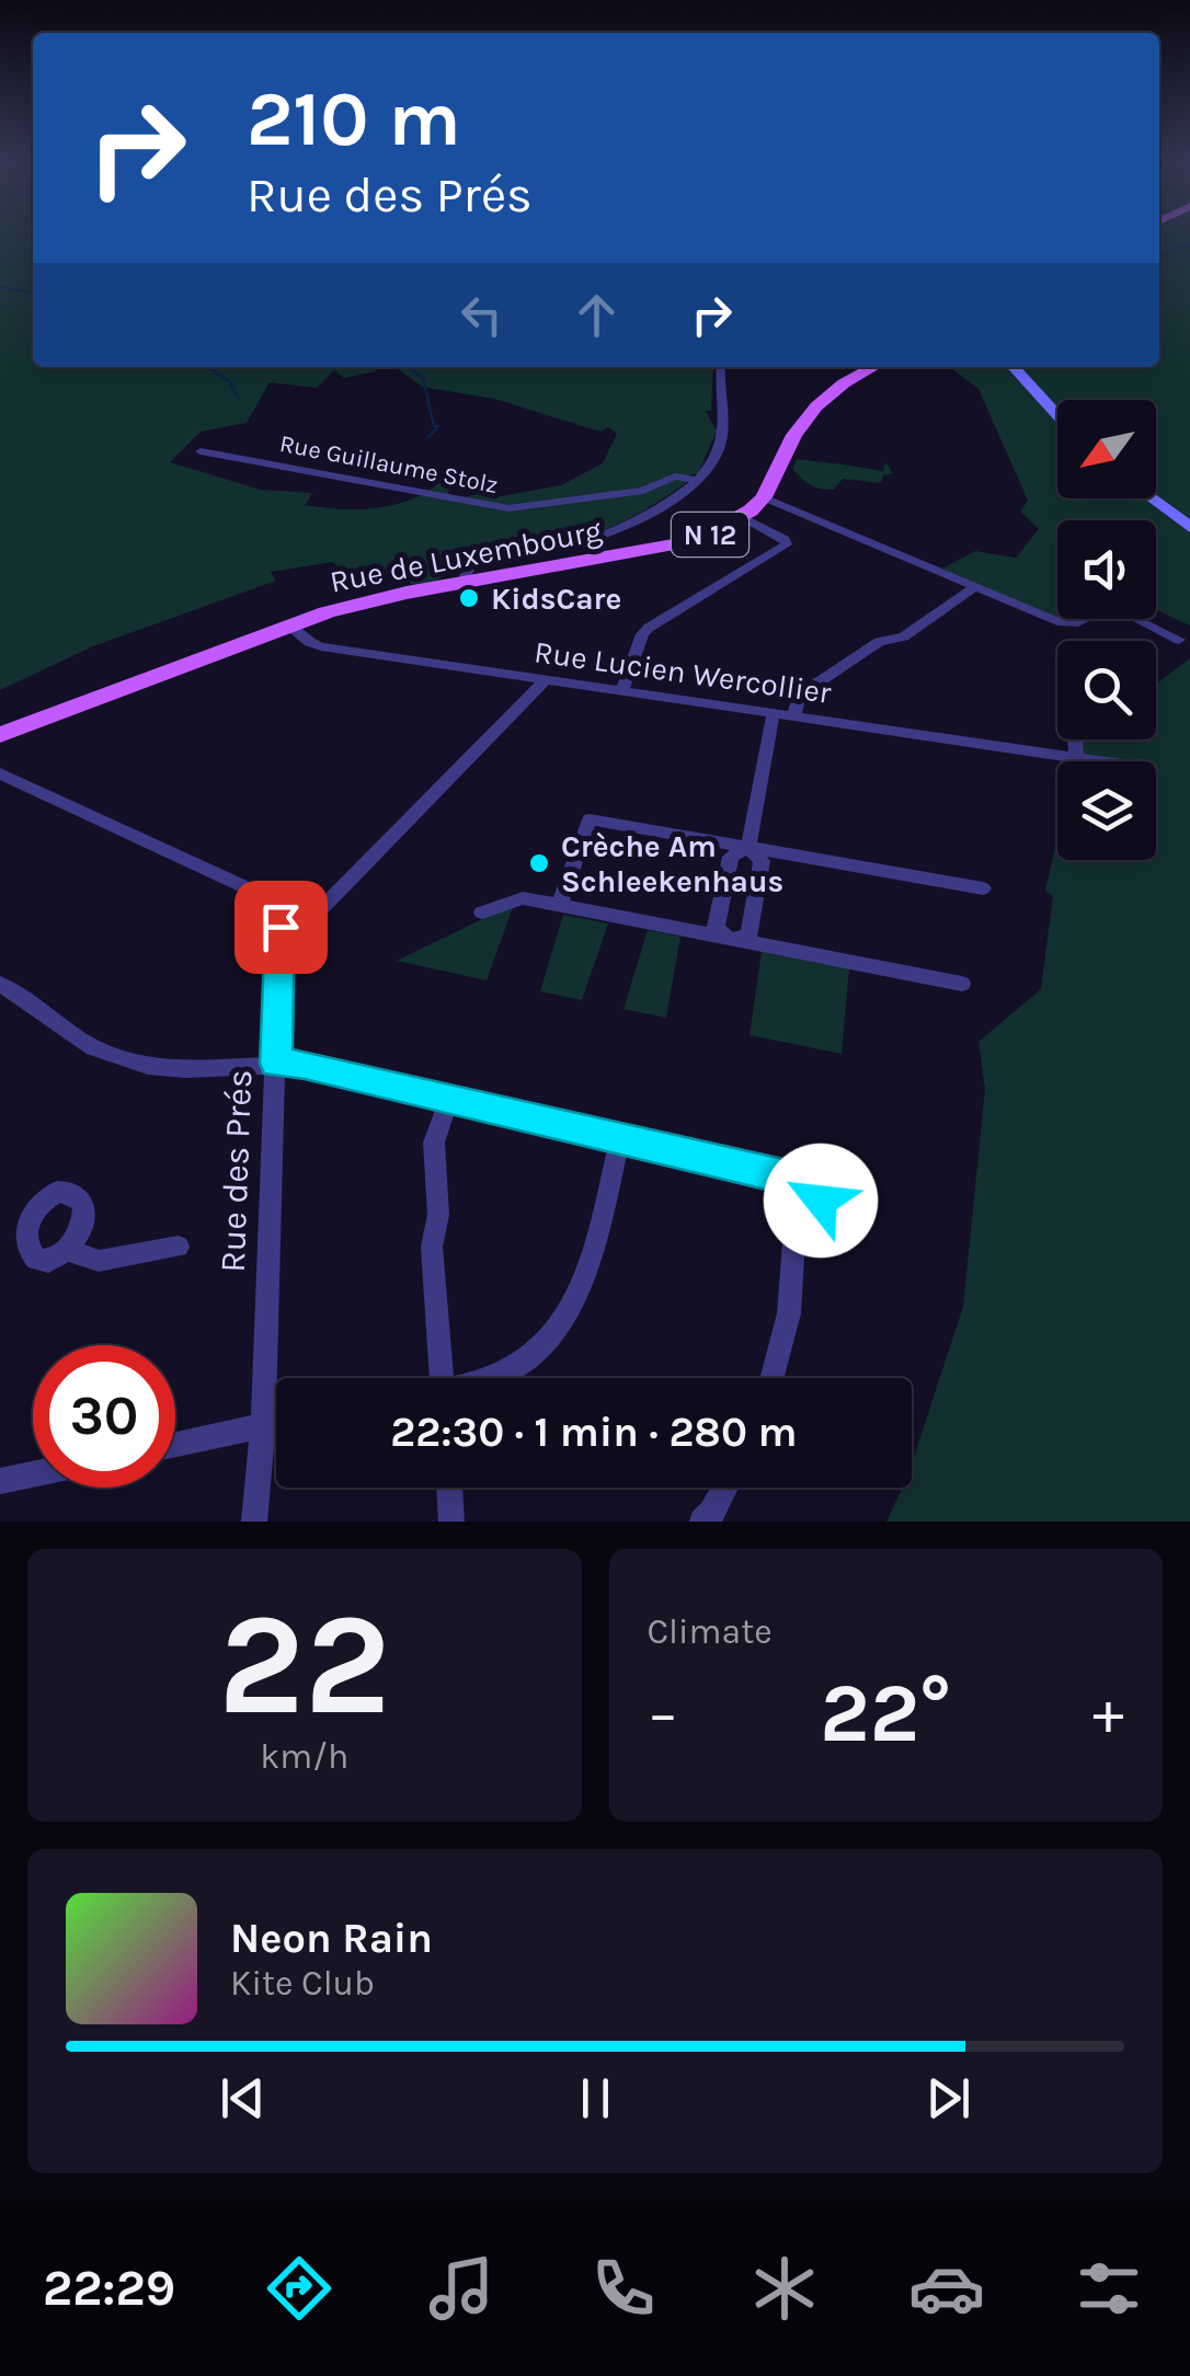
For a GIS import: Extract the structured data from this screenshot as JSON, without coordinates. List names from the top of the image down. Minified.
{"streets":{"main road":["N 12","Rue de Luxembourg"],"street":["Rue Guillaume Stolz","Rue Lucien Wercollier","Rue des Prés"]},"crossings":[["Rue de Luxembourg","Rue Lucien Wercollier"]],"places":["KidsCare","Crèche Am Schleekenhaus"],"north":"bottom left","page":{"turn":["210 m","Rue des Prés"],"limit":"30","trip":"22:30 · 1 min · 280 m","tile":[["22","km/h"],"Climate"],"heat":["−","22°","+"],"song":["Neon Rain","Kite Club"],"tabs":"22:29"}}
